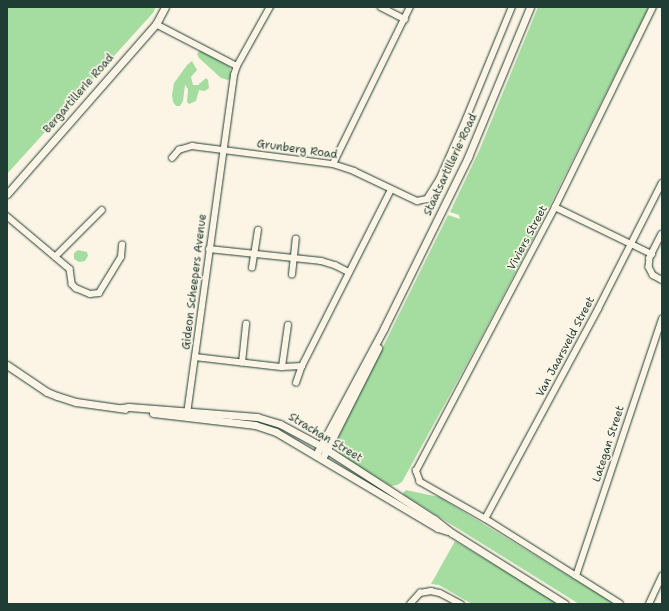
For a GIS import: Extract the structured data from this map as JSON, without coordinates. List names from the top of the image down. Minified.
{"streets":{"street":["Bergartillerie Road","Grunberg Road","Staatsartillerie Road","Viviers Street","Gideon Scheepers Avenue","Van Jaarsveld Street","Strachan Street","Lategan Street"]},"crossings":[["Grunberg Road","Gideon Scheepers Avenue"],["Staatsartillerie Road","Strachan Street"],["Viviers Street","Van Jaarsveld Street"],["Gideon Scheepers Avenue","Strachan Street"]]}
